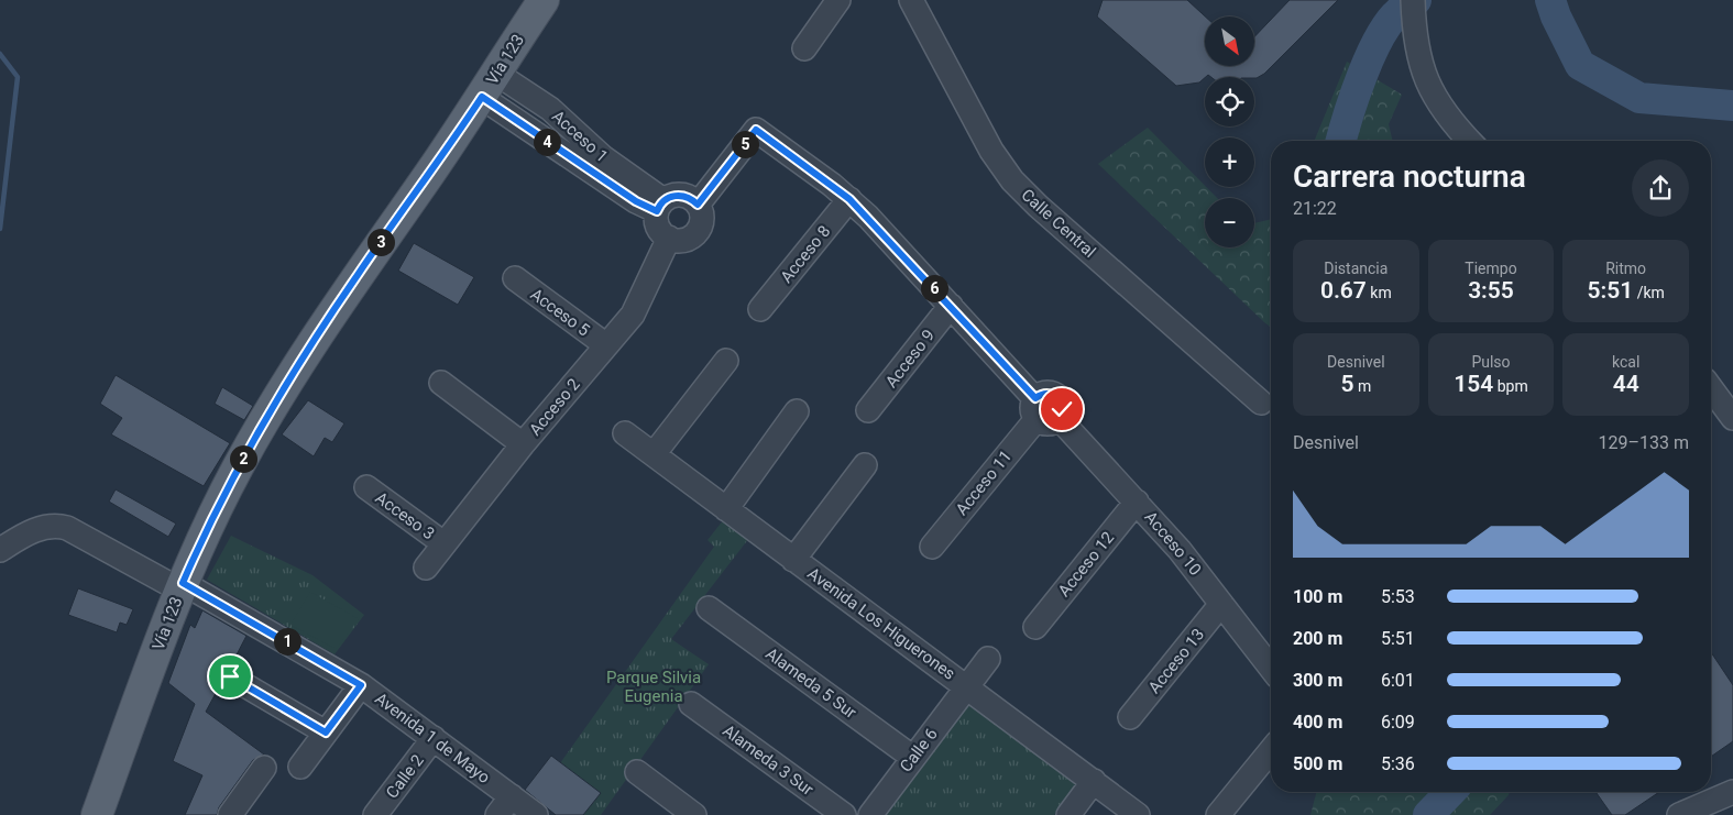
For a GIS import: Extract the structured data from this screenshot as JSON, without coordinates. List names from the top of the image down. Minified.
{"streets":{"main road":["Vía 123"],"street":["Acceso 1","Calle Central","Acceso 8","Acceso 5","Acceso 9","Acceso 2","Acceso 11","Acceso 3","Acceso 10","Acceso 12","Avenida Los Higuerones","Acceso 13","Alameda 5 Sur","Avenida 1 de Mayo","Calle 6","Alameda 3 Sur","Calle 2"]},"crossings":[["Vía 123","Acceso 1"],["Vía 123","Avenida 1 de Mayo"],["Acceso 1","Acceso 2"],["Acceso 1","Acceso 10"],["Acceso 8","Acceso 10"],["Acceso 5","Acceso 2"],["Acceso 9","Acceso 10"],["Acceso 2","Acceso 3"],["Acceso 2","Acceso 10"],["Acceso 11","Acceso 10"],["Acceso 10","Acceso 12"],["Acceso 10","Acceso 13"],["Avenida Los Higuerones","Calle 6"],["Alameda 5 Sur","Calle 6"],["Avenida 1 de Mayo","Calle 2"]],"parks":["Parque Silvia Eugenia"],"north":"bottom right","page":{"map_buttons":["+","−"],"pins":["4","5","3","6","2","1"],"heading":["Carrera nocturna","21:22"],"stats":[["Distancia","0.67 km"],["Tiempo","3:55"],["Ritmo","5:51 /km"],["Desnivel","5 m"],["Pulso","154 bpm"],["kcal","44"]],"chart":["Desnivel","129–133 m"],"list":[{"name":"100 m","note":"5:53"},{"name":"200 m","note":"5:51"},{"name":"300 m","note":"6:01"},{"name":"400 m","note":"6:09"},{"name":"500 m","note":"5:36"}]}}
